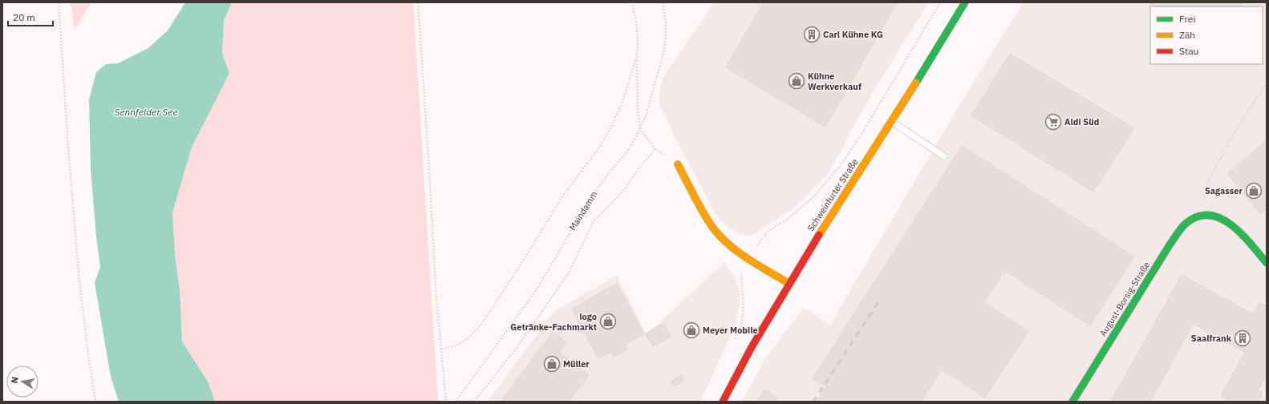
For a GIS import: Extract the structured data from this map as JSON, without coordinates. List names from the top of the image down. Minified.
{"streets":{"street":["Schweinfurter Straße","August-Borsig-Straße"],"path":["Maindamm"]},"water":["Sennfelder See"],"places":{"building":["Carl Kühne KG","Saalfrank"],"shop":["Kühne Werkverkauf","Sagasser","logo Getränke-Fachmarkt","Meyer Mobile","Müller"],"supermarket":["Aldi Süd"]},"legend":["Frei","Zäh","Stau"],"scale_bar":"20 m","north":"left"}
